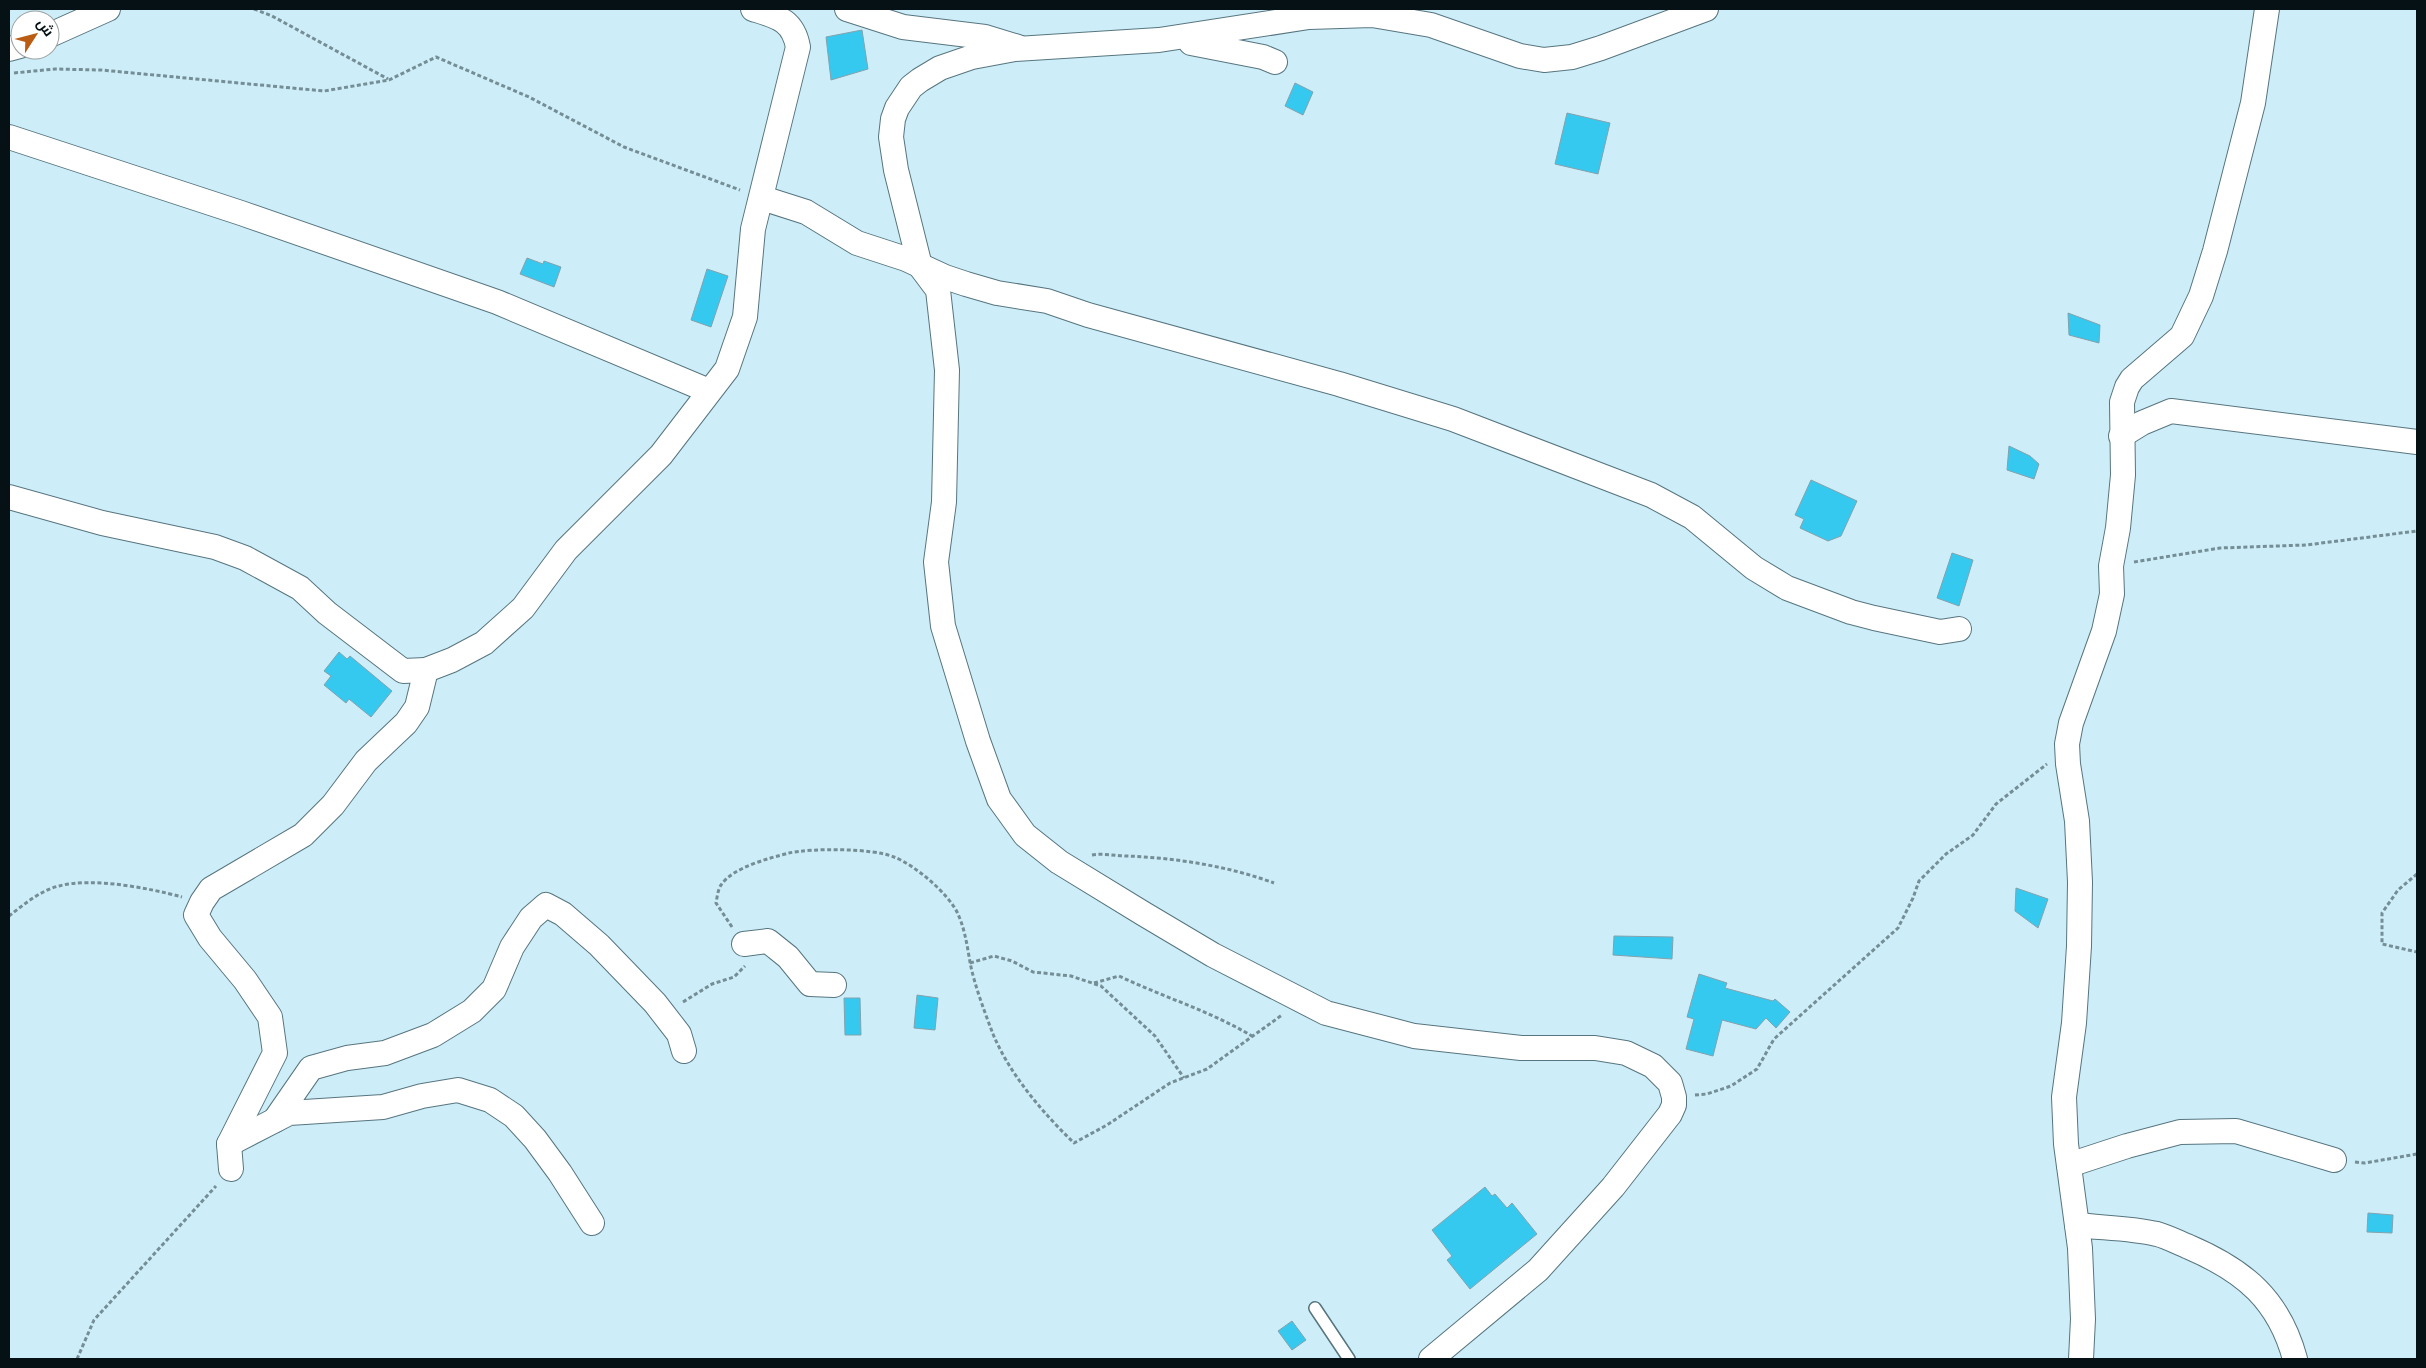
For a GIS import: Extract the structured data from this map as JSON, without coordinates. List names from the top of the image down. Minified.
{"north":"top right"}
